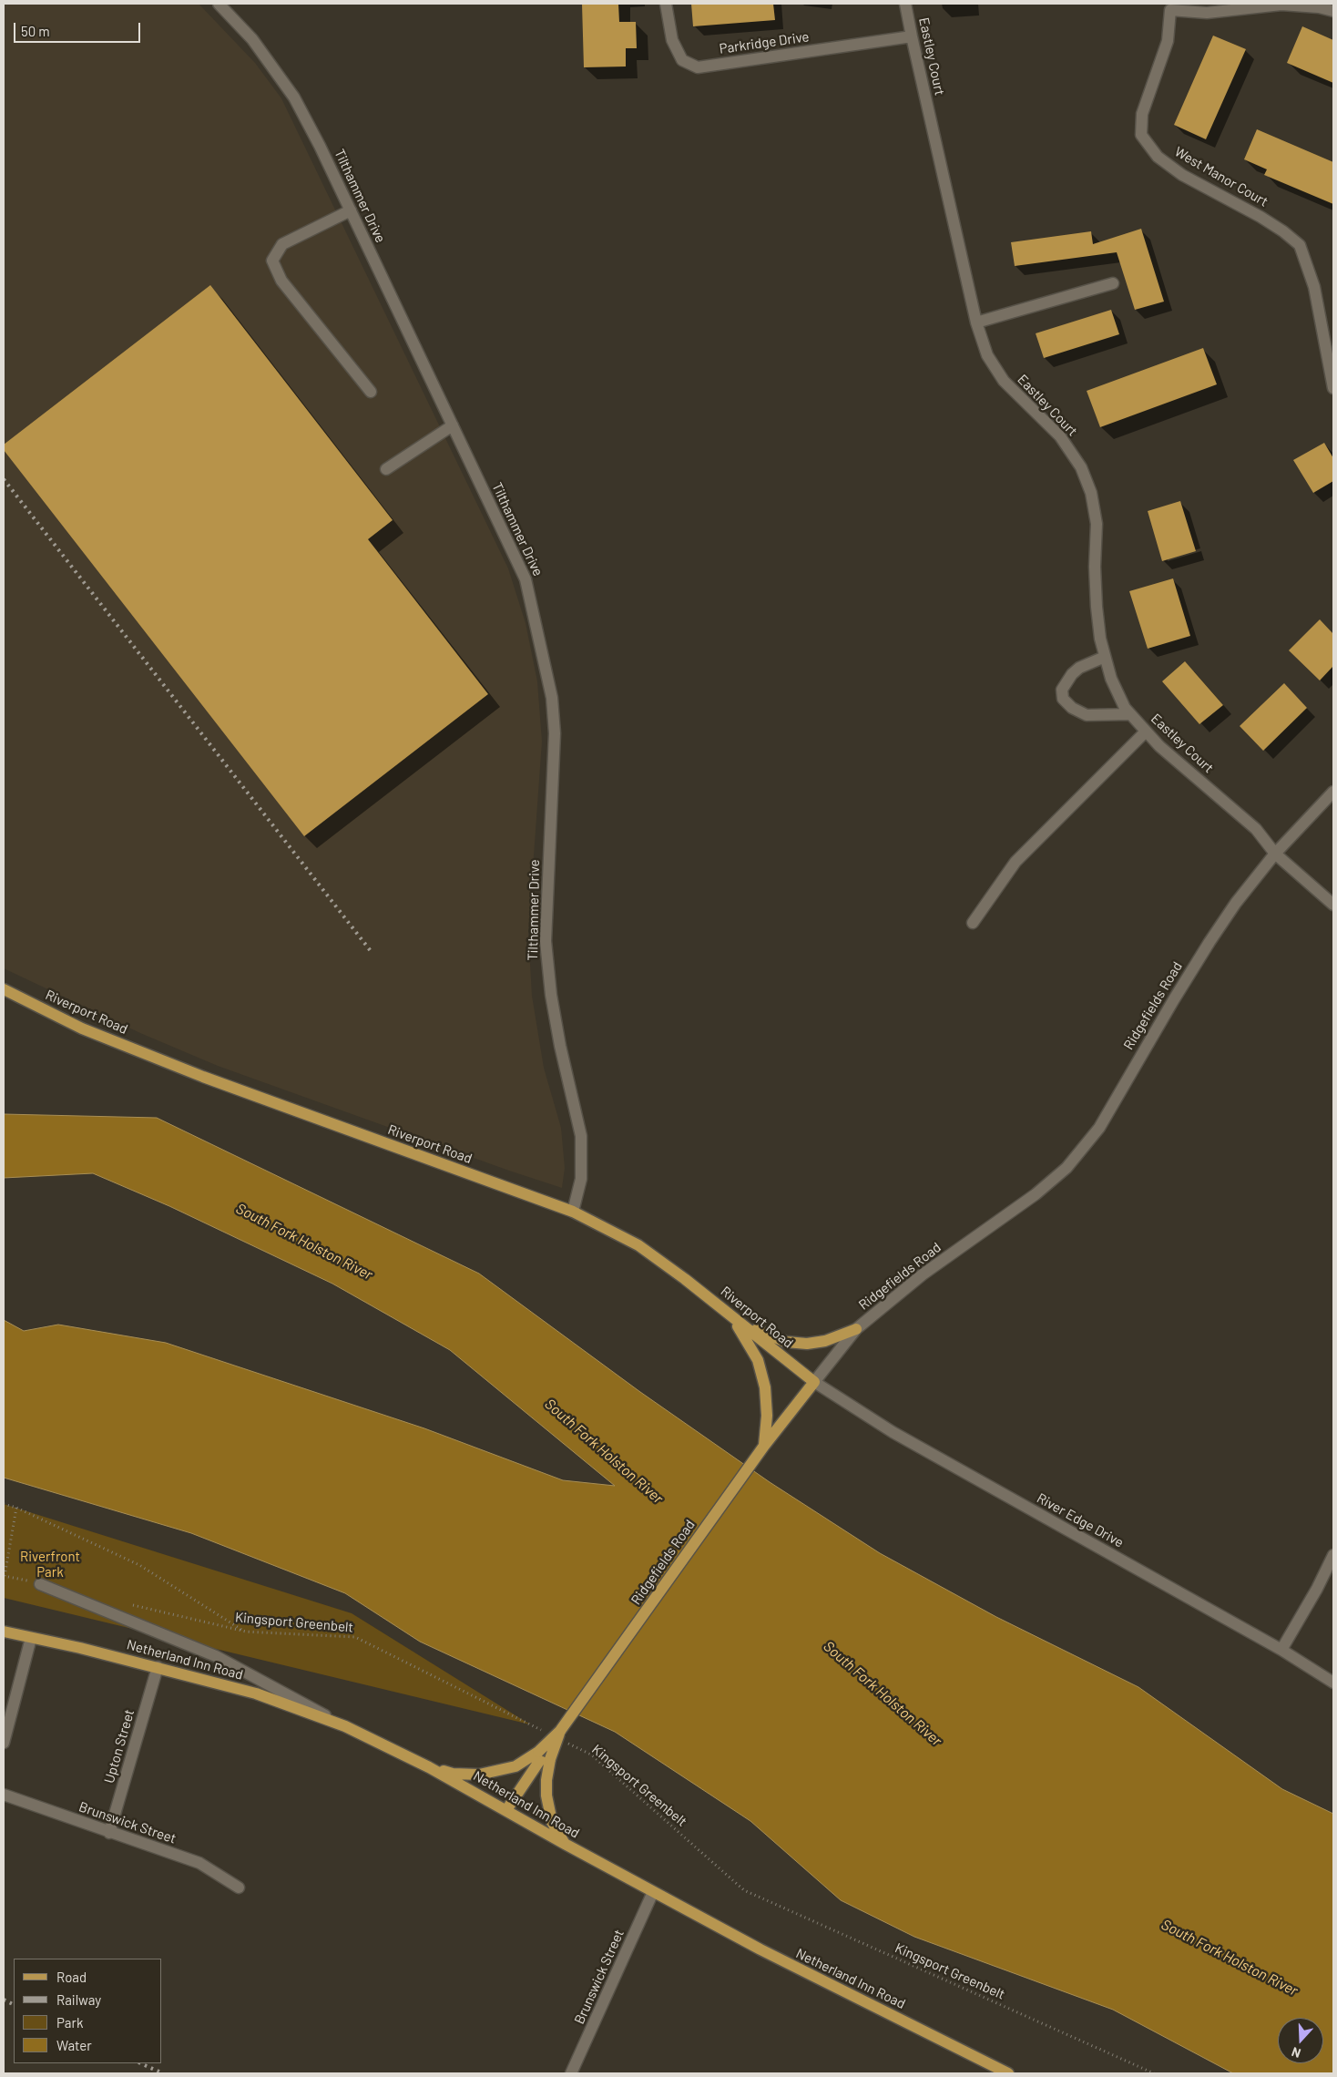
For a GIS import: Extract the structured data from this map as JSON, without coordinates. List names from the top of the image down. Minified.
{"streets":{"main road":["Ridgefields Road","Riverport Road","Netherland Inn Road"],"street":["Parkridge Drive","Eastley Court","West Manor Court","Tilthammer Drive","River Edge Drive","Upton Street","Brunswick Street"],"path":["Kingsport Greenbelt"]},"crossings":[["Parkridge Drive","Eastley Court"],["Eastley Court","Ridgefields Road"],["Tilthammer Drive","Riverport Road"],["Ridgefields Road","Riverport Road"],["Ridgefields Road","River Edge Drive"],["Ridgefields Road","Kingsport Greenbelt"],["Ridgefields Road","Netherland Inn Road"],["Riverport Road","River Edge Drive"],["Netherland Inn Road","Upton Street"],["Netherland Inn Road","Brunswick Street"],["Upton Street","Brunswick Street"]],"water":["South Fork Holston River"],"parks":["Riverfront Park"],"legend":["Road","Railway","Park","Water"],"scale_bar":"50 m","north":"bottom"}
